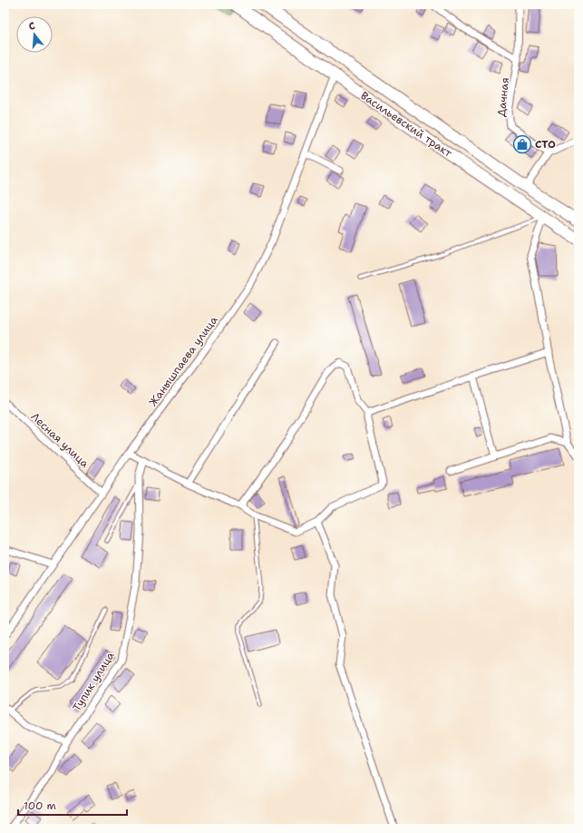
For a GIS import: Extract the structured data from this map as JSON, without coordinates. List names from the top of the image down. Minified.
{"streets":{"main road":["Васильевский тракт"],"street":["Дачная","Жанышпаева улица","Лесная улица","Тупик улица"]},"crossings":[["Васильевский тракт","Жанышпаева улица"],["Жанышпаева улица","Лесная улица"]],"places":{"shop":["СТО"]},"scale_bar":"100 m","north":"top"}
